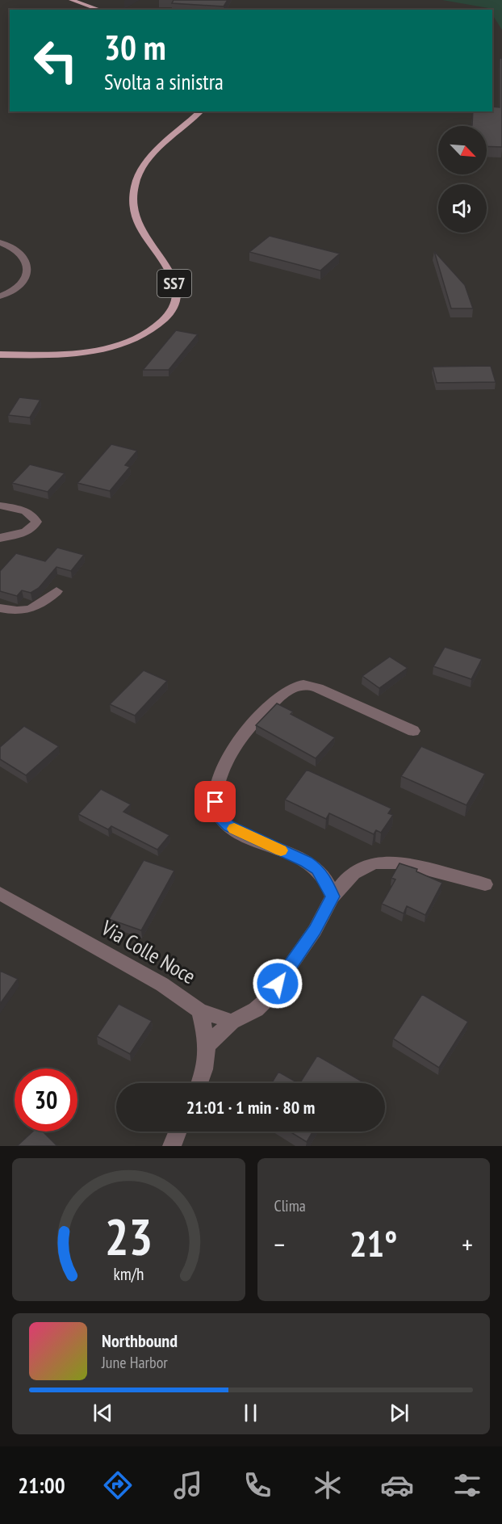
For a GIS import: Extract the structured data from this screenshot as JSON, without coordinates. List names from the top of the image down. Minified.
{"streets":{"main road":["SS7"],"street":["Via Colle Noce"]},"north":"bottom right","page":{"turn":["30 m","Svolta a sinistra"],"limit":"30","trip":"21:01 · 1 min · 80 m","tile":"Clima","heat":["−","21°","+"],"song":["Northbound","June Harbor"],"tabs":"21:00","gauge":["23","km/h"]}}
